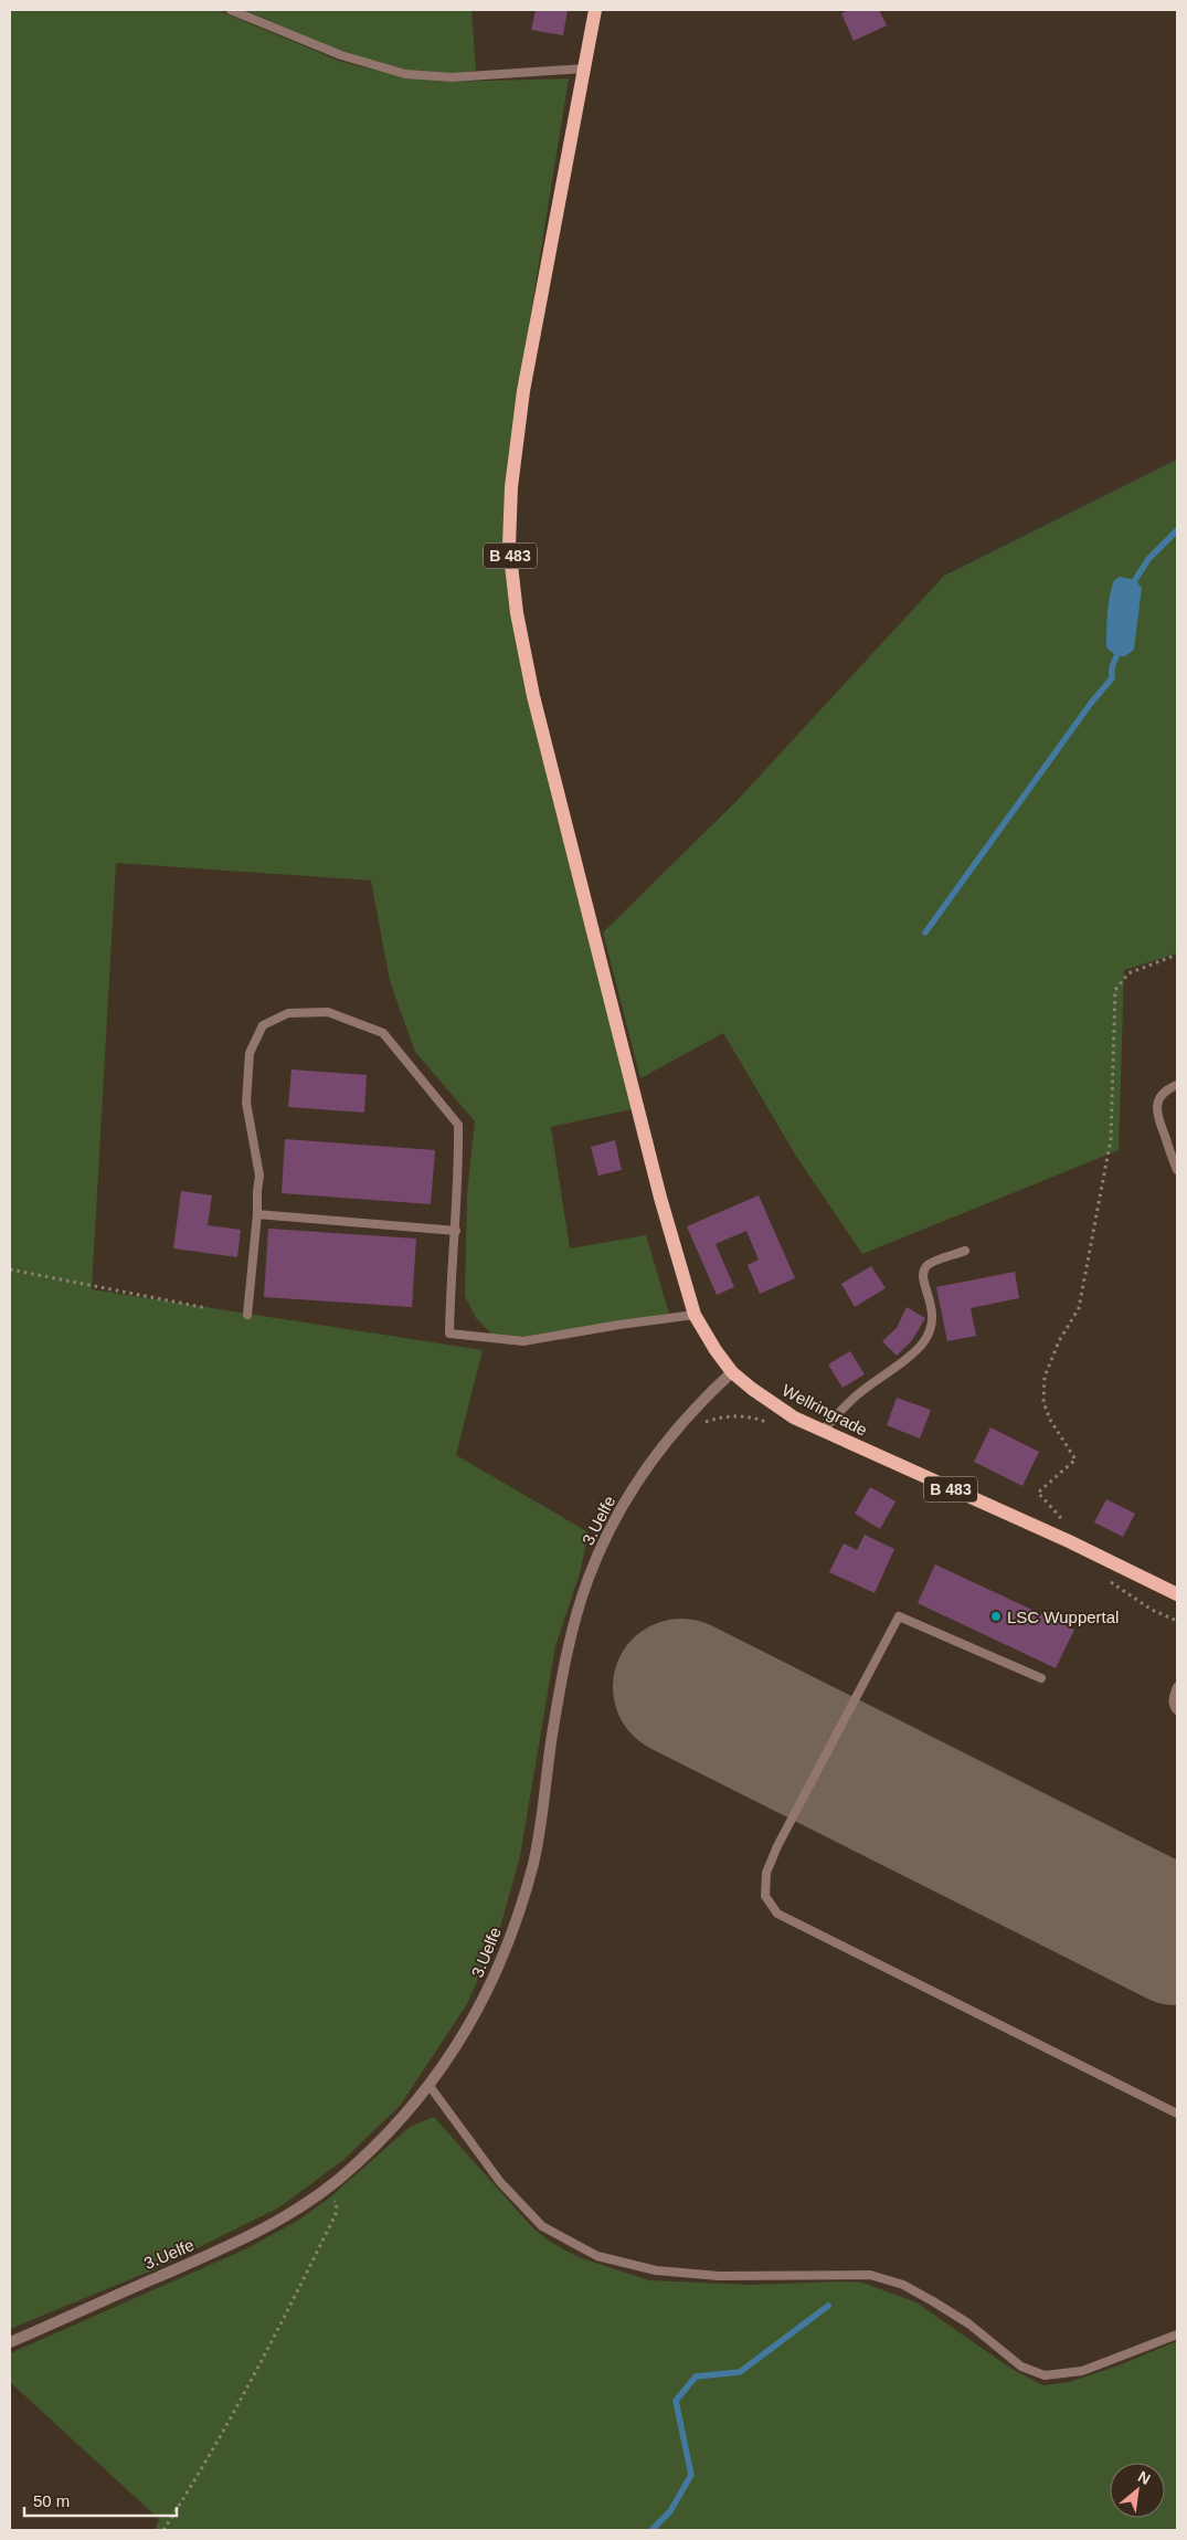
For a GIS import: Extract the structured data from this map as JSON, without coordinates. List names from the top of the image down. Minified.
{"streets":{"main road":["B 483","Wellringrade"],"street":["3.Uelfe"]},"crossings":[["B 483","Wellringrade"],["Wellringrade","3.Uelfe"]],"places":["LSC Wuppertal"],"scale_bar":"50 m","north":"top right"}
